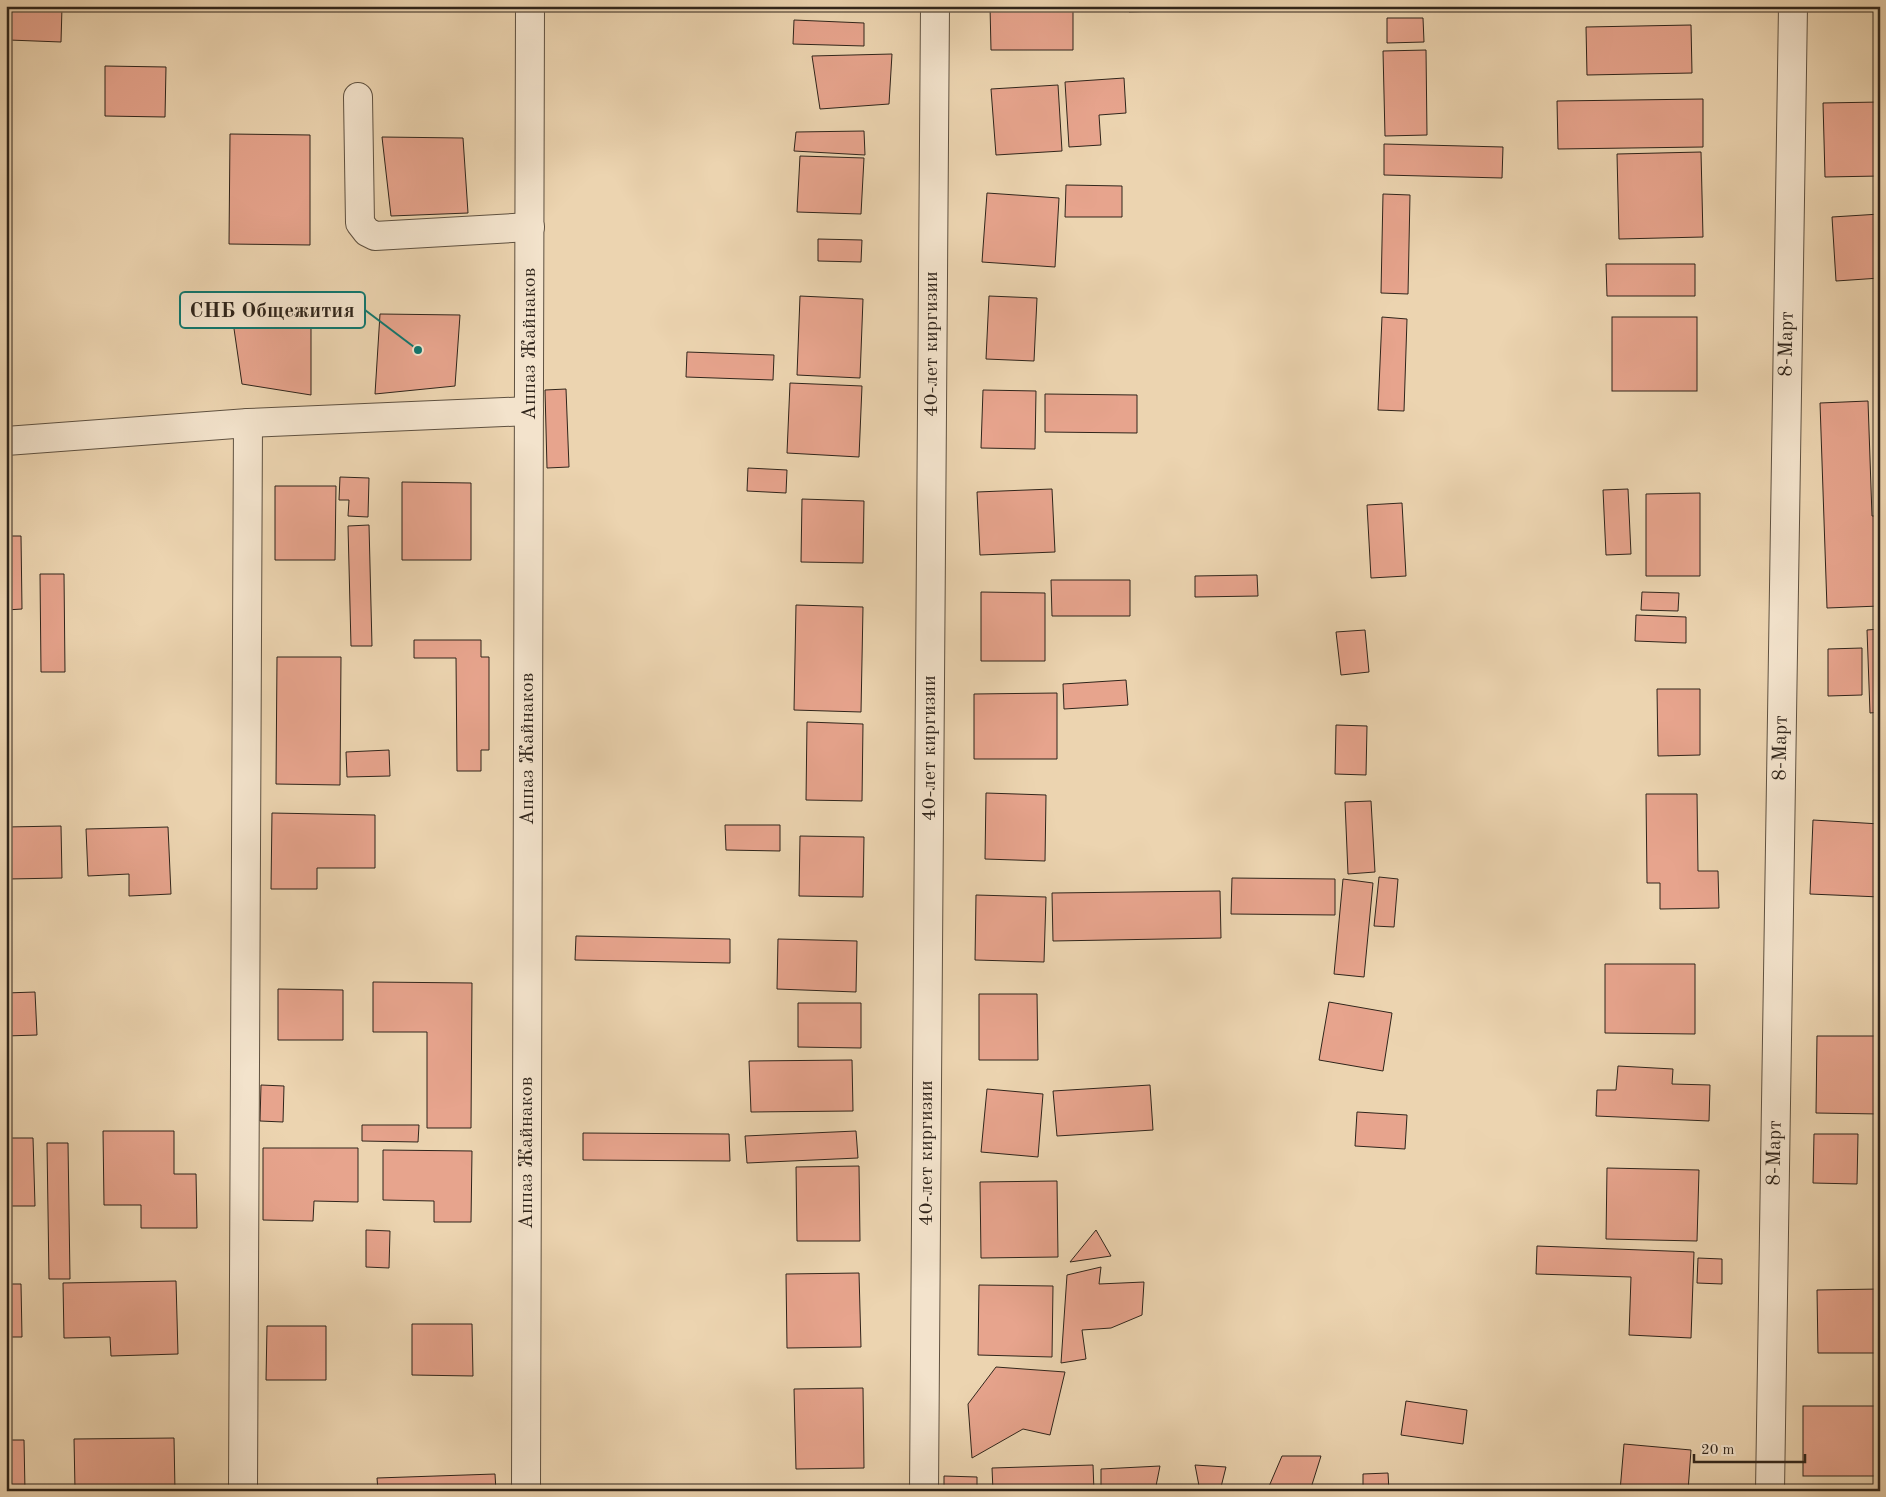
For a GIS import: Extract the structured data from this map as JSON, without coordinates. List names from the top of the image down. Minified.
{"streets":{"street":["Аппаз Жайнаков","40-лет киргизии","8-Март"]},"places":["СНБ Общежития"],"scale_bar":"20 m"}
